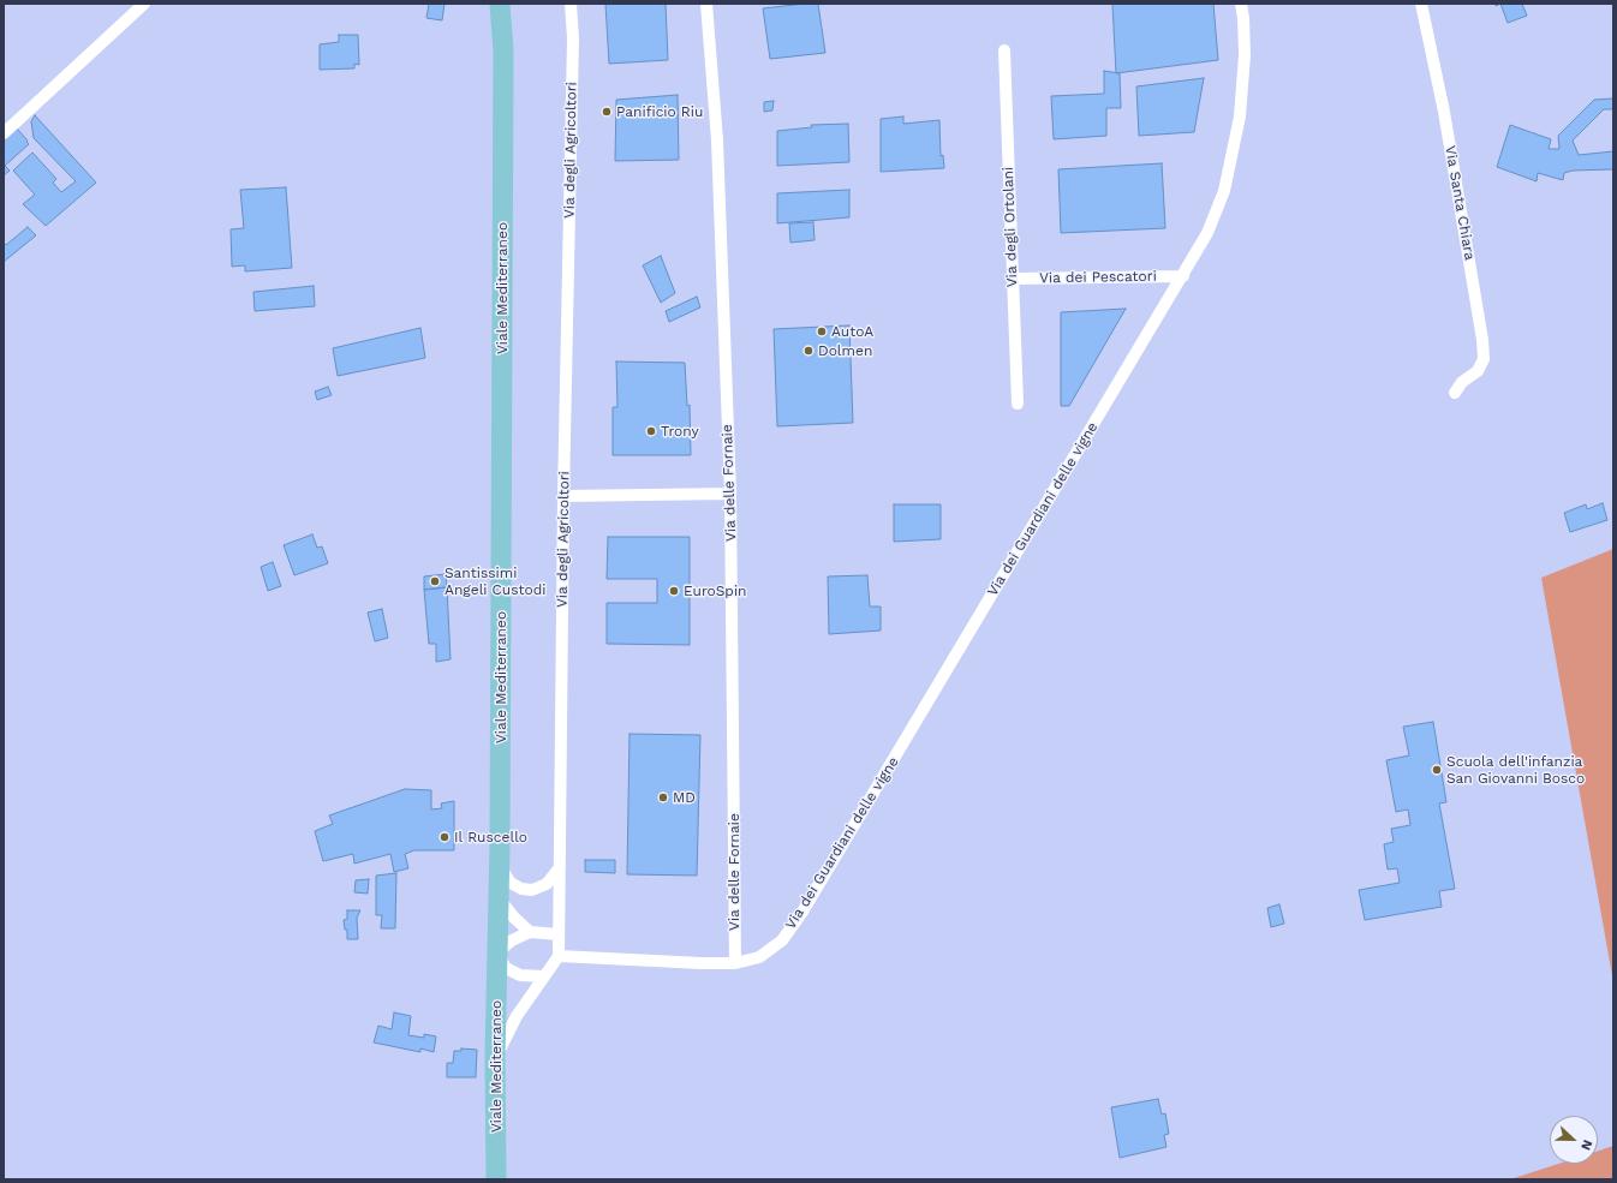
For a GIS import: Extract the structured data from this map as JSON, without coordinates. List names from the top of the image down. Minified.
{"streets":{"main road":["Viale Mediterraneo"],"street":["Via degli Agricoltori","Via Santa Chiara","Via degli Ortolani","Via dei Pescatori","Via delle Fornaie","Via dei Guardiani delle vigne"]},"crossings":[["Via degli Agricoltori","Viale Mediterraneo"],["Via degli Agricoltori","Via dei Guardiani delle vigne"],["Via degli Ortolani","Via dei Pescatori"],["Via dei Pescatori","Via dei Guardiani delle vigne"],["Viale Mediterraneo","Via dei Guardiani delle vigne"],["Via delle Fornaie","Via dei Guardiani delle vigne"]],"places":["Panificio Riu","AutoA","Dolmen","Trony","Santissimi Angeli Custodi","EuroSpin","Scuola dell'infanzia San Giovanni Bosco","MD","Il Ruscello"],"north":"right"}
